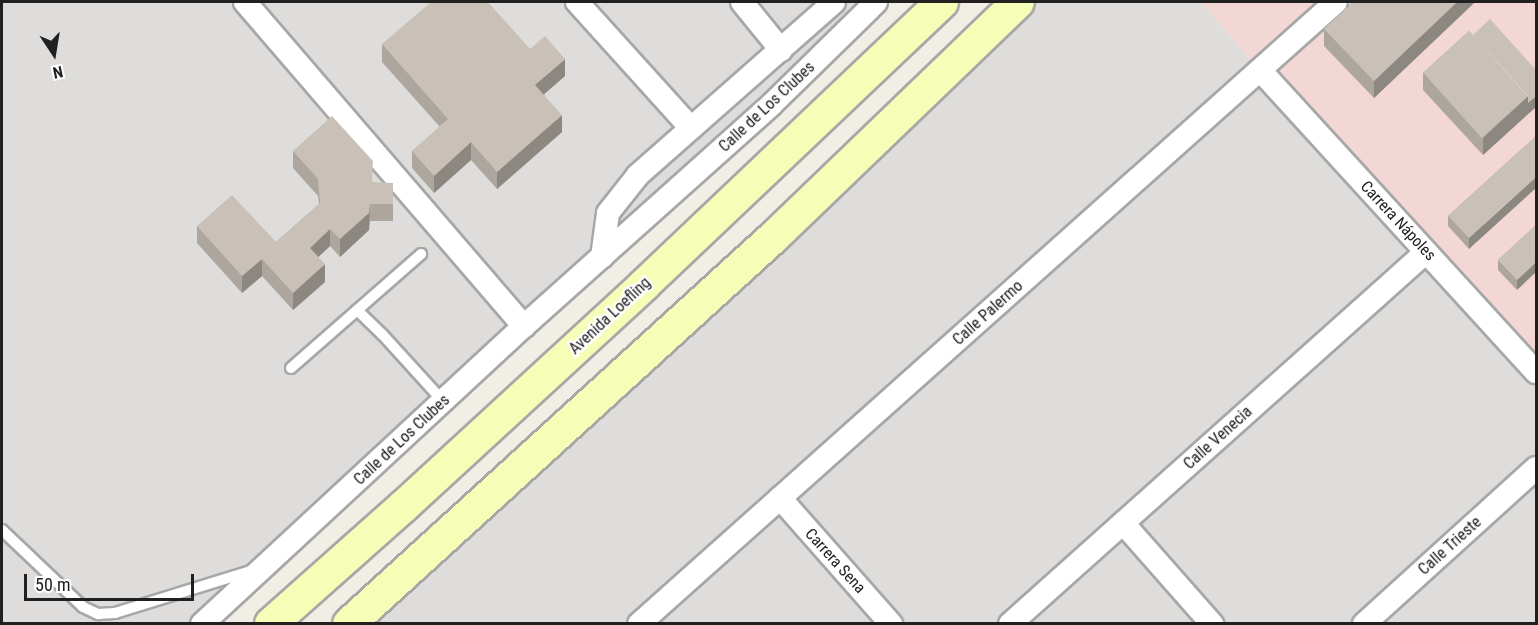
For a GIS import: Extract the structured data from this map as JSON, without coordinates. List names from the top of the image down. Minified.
{"streets":{"street":["Calle de Los Clubes","Carrera Nápoles","Calle Palermo","Avenida Loefling","Calle Venecia","Calle Trieste","Carrera Sena"]},"crossings":[["Carrera Nápoles","Calle Palermo"],["Carrera Nápoles","Calle Venecia"],["Calle Palermo","Carrera Sena"]],"scale_bar":"50 m","north":"bottom"}
